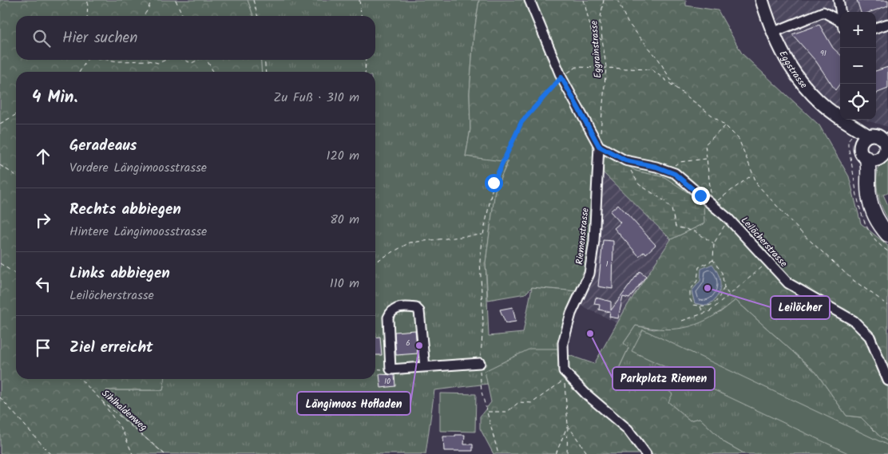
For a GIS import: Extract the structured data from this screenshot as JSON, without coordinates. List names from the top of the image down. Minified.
{"streets":{"main road":["Eggstrasse"],"street":["Riemenstrasse","Leilöcherstrasse"],"path":["Eggrainstrasse","Sihlhaldenweg"]},"crossings":[["Eggrainstrasse","Riemenstrasse"],["Eggrainstrasse","Leilöcherstrasse"],["Riemenstrasse","Leilöcherstrasse"]],"places":["Leilöcher","Parkplatz Riemen","Längimoos Hofladen"],"house_numbers":["91","1","6","10"],"page":{"map_buttons":["+","−"],"search":"Hier suchen","heading":["4 Min.","Zu Fuß · 310 m"],"list":[["Geradeaus","Vordere Längimoosstrasse","120 m"],["Rechts abbiegen","Hintere Längimoosstrasse","80 m"],["Links abbiegen","Leilöcherstrasse","110 m"],"Ziel erreicht"]}}
